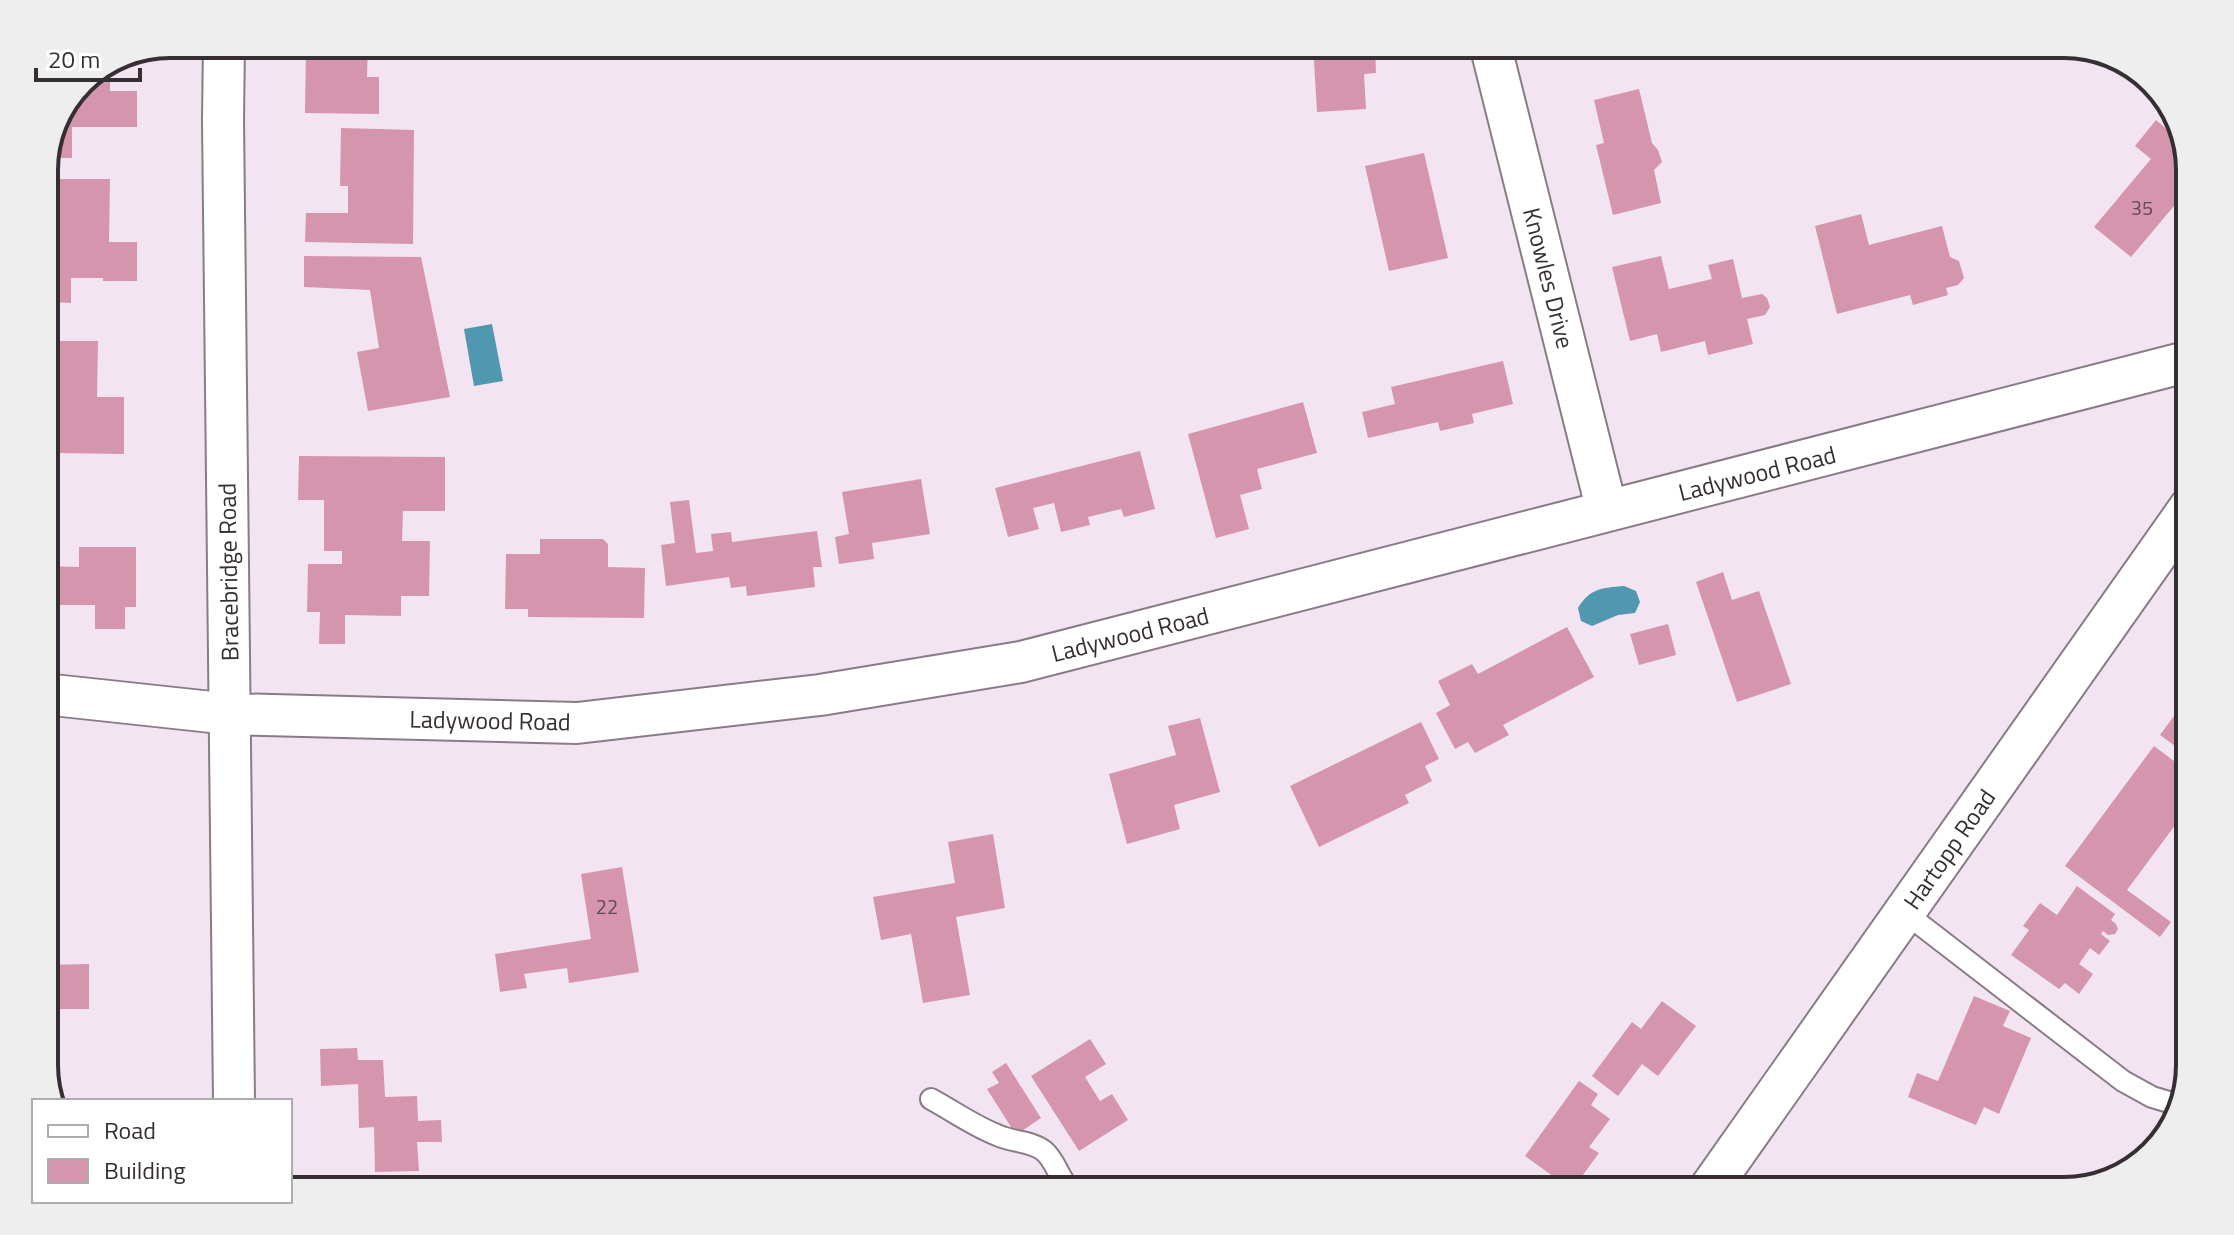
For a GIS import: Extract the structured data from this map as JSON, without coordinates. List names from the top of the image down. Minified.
{"streets":{"street":["Knowles Drive","Ladywood Road","Bracebridge Road","Hartopp Road"]},"crossings":[["Knowles Drive","Ladywood Road"],["Ladywood Road","Bracebridge Road"]],"house_numbers":["35","22"],"legend":["Road","Building"],"scale_bar":"20 m"}
